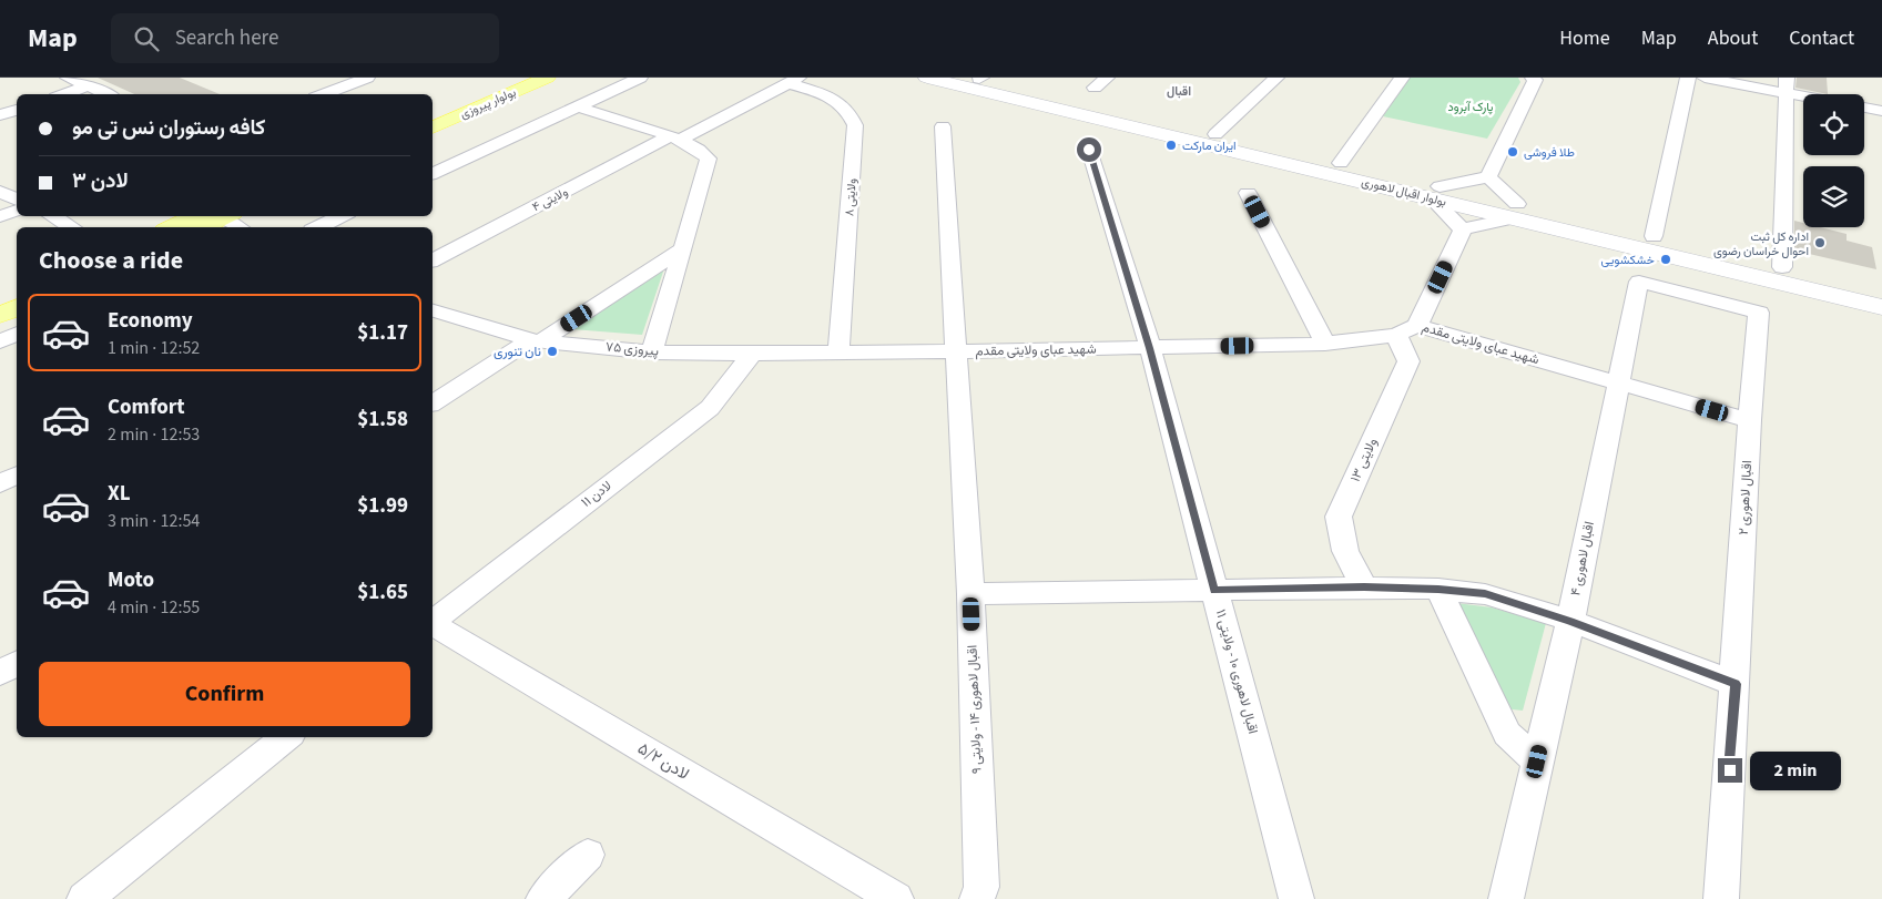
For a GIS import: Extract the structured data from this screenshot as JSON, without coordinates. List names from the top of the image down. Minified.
{"streets":{"main road":["بولوار پیروزی","بولوار اقبال لاهوری"],"street":["ولایتی ۸","ولایتی ۴","شهید عبای ولایتی مقدم","پیروزی ۷۵","ولایتی ۱۳","لادن ۱۱","اقبال لاهوری ۲","اقبال لاهوری ۴","اقبال لاهوری ۱۰ - ولایتی ۱۱","اقبال لاهوری ۱۴ - ولایتی ۹","لادن ۵/۲"]},"crossings":[["ولایتی ۸","ولایتی ۴"],["ولایتی ۸","شهید عبای ولایتی مقدم"],["ولایتی ۸","پیروزی ۷۵"],["شهید عبای ولایتی مقدم","پیروزی ۷۵"],["شهید عبای ولایتی مقدم","ولایتی ۱۳"],["شهید عبای ولایتی مقدم","اقبال لاهوری ۲"],["شهید عبای ولایتی مقدم","اقبال لاهوری ۴"],["شهید عبای ولایتی مقدم","اقبال لاهوری ۱۰ - ولایتی ۱۱"],["شهید عبای ولایتی مقدم","اقبال لاهوری ۱۴ - ولایتی ۹"],["پیروزی ۷۵","لادن ۱۱"],["اقبال لاهوری ۲","اقبال لاهوری ۴"]],"districts":["اقبال"],"parks":["پارک آبرود"],"places":["ایران مارکت","طلا فروشی","اداره کل ثبت احوال خراسان رضوی","خشکشویی","نان تنوری"],"page":{"header":"Map","search":"Search here","nav":["Home","Map","About","Contact"],"banner":["كافه رستوران نس تى مو","لادن ۳"],"heading":"Choose a ride","list":[{"name":"Economy","note":"1 min · 12:52","value":"$1.17"},{"name":"Comfort","note":"2 min · 12:53","value":"$1.58"},{"name":"XL","note":"3 min · 12:54","value":"$1.99"},{"name":"Moto","note":"4 min · 12:55","value":"$1.65"}],"buttons":"Confirm","bubble":"2 min"}}
